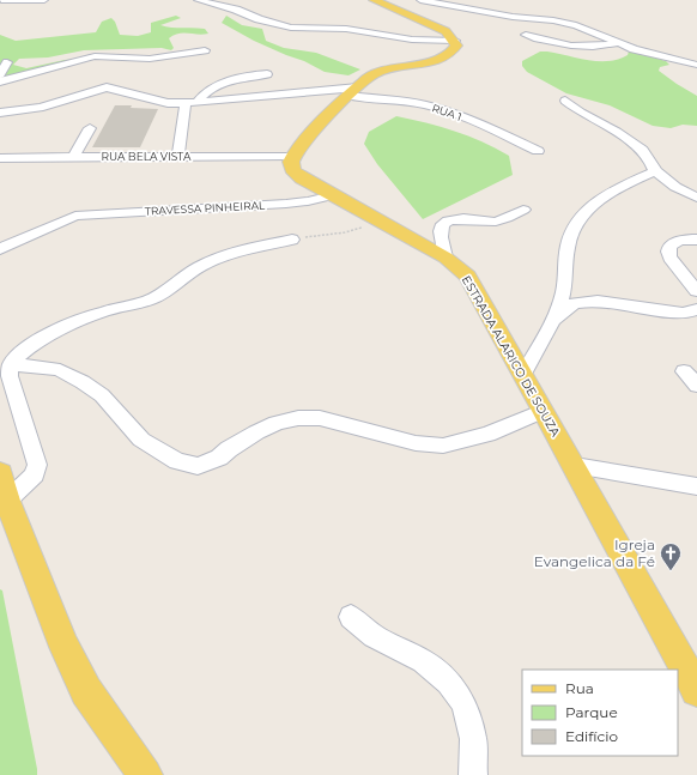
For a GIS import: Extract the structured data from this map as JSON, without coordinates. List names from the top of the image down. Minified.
{"streets":{"main road":["ESTRADA ALARICO DE SOUZA"],"street":["RUA 1","RUA BELA VISTA","TRAVESSA PINHEIRAL"]},"crossings":[["RUA BELA VISTA","ESTRADA ALARICO DE SOUZA"],["TRAVESSA PINHEIRAL","ESTRADA ALARICO DE SOUZA"]],"places":{"church":["Igreja Evangelica da Fé"]},"legend":["Rua","Parque","Edifício"]}
